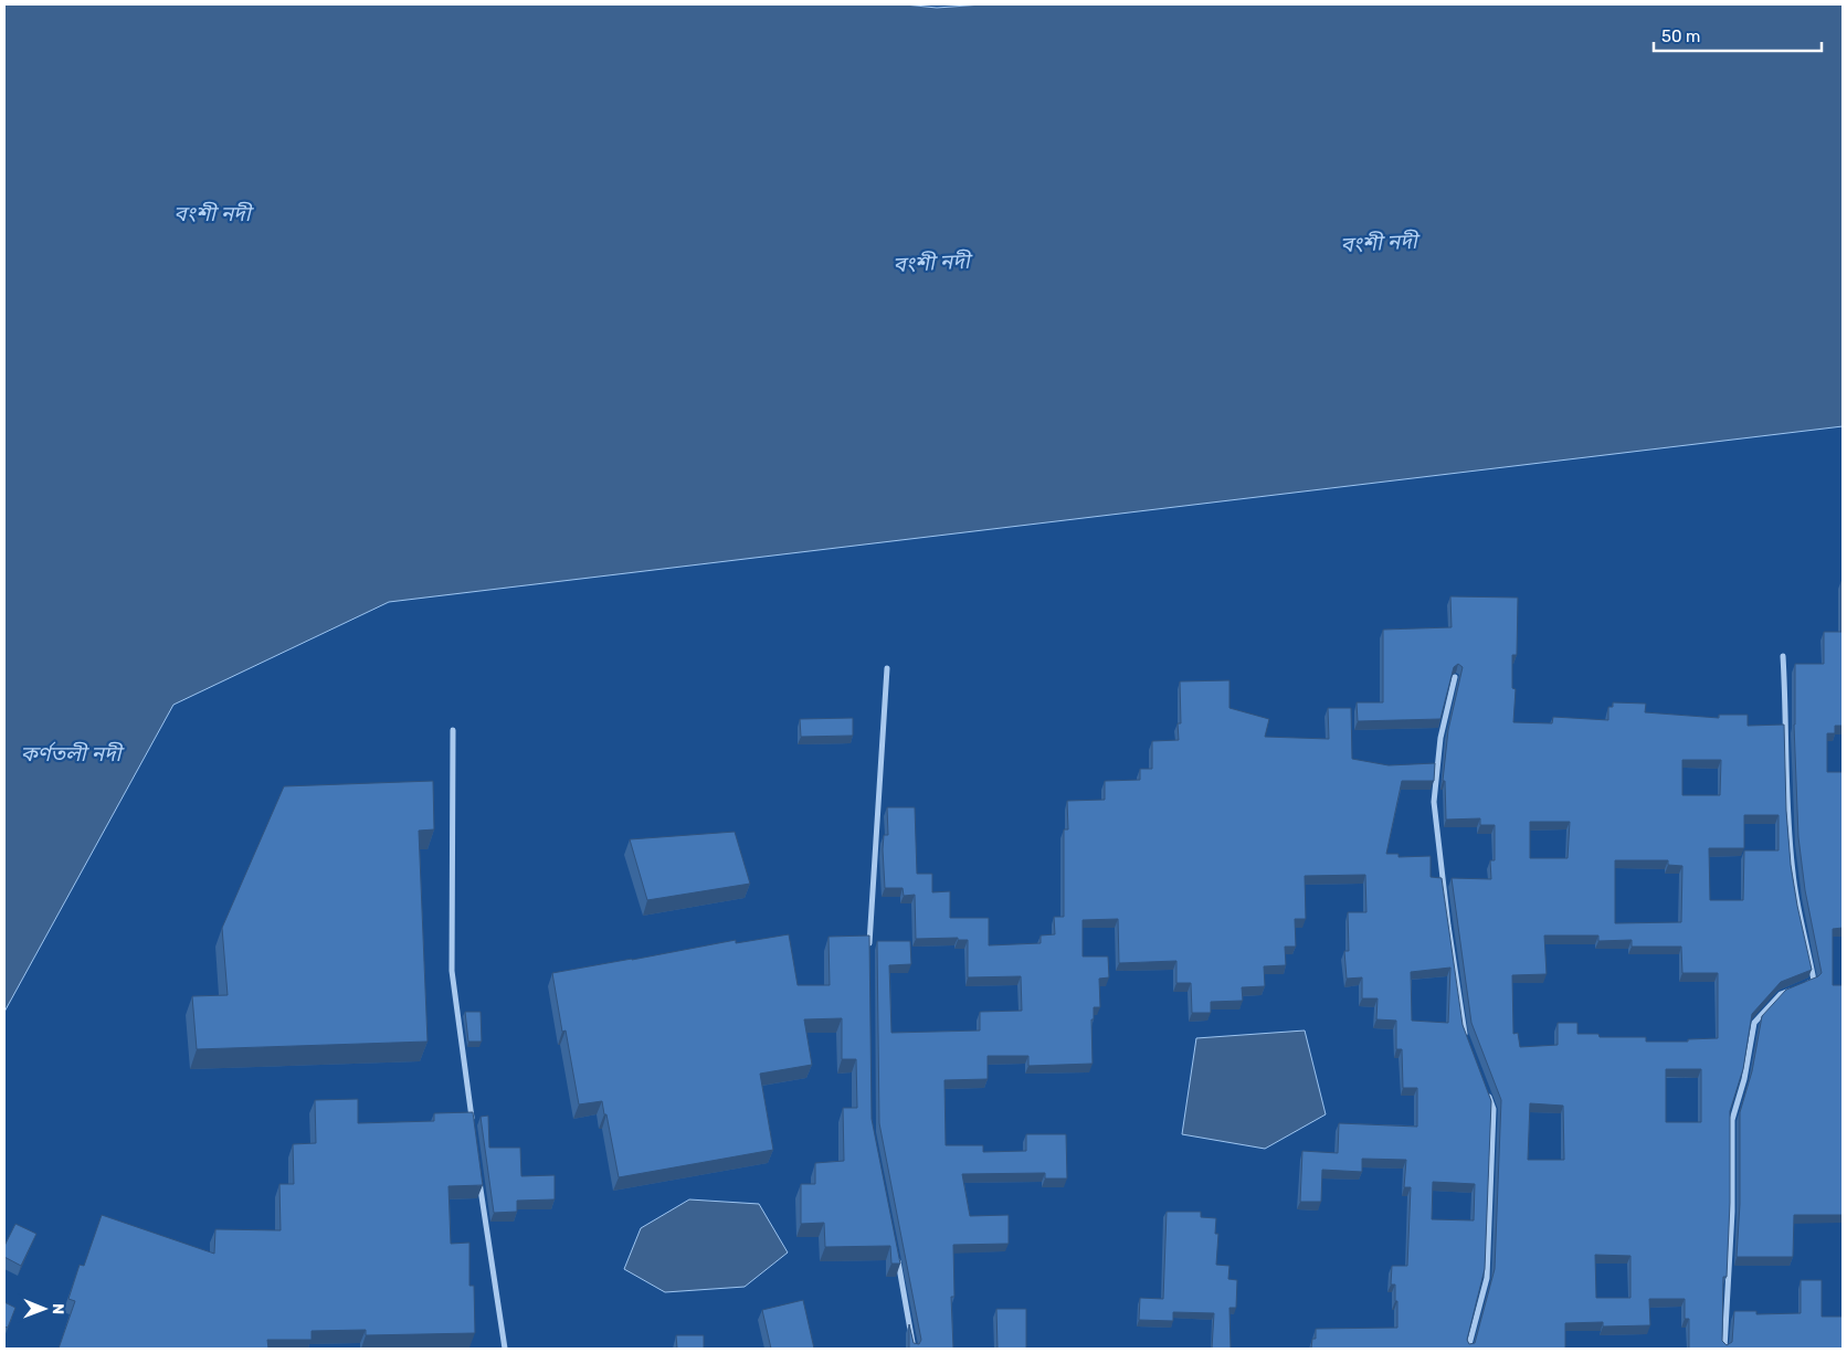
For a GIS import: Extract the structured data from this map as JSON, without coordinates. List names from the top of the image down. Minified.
{"water":["বংশী নদী","কর্ণতলী নদী"],"scale_bar":"50 m","north":"right"}
